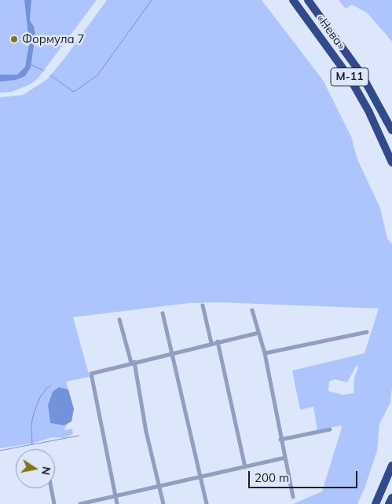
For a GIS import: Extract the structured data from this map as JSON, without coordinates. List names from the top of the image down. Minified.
{"streets":{"highway":["«Нева»","М-11"]},"places":["Формула 7"],"scale_bar":"200 m","north":"right"}
